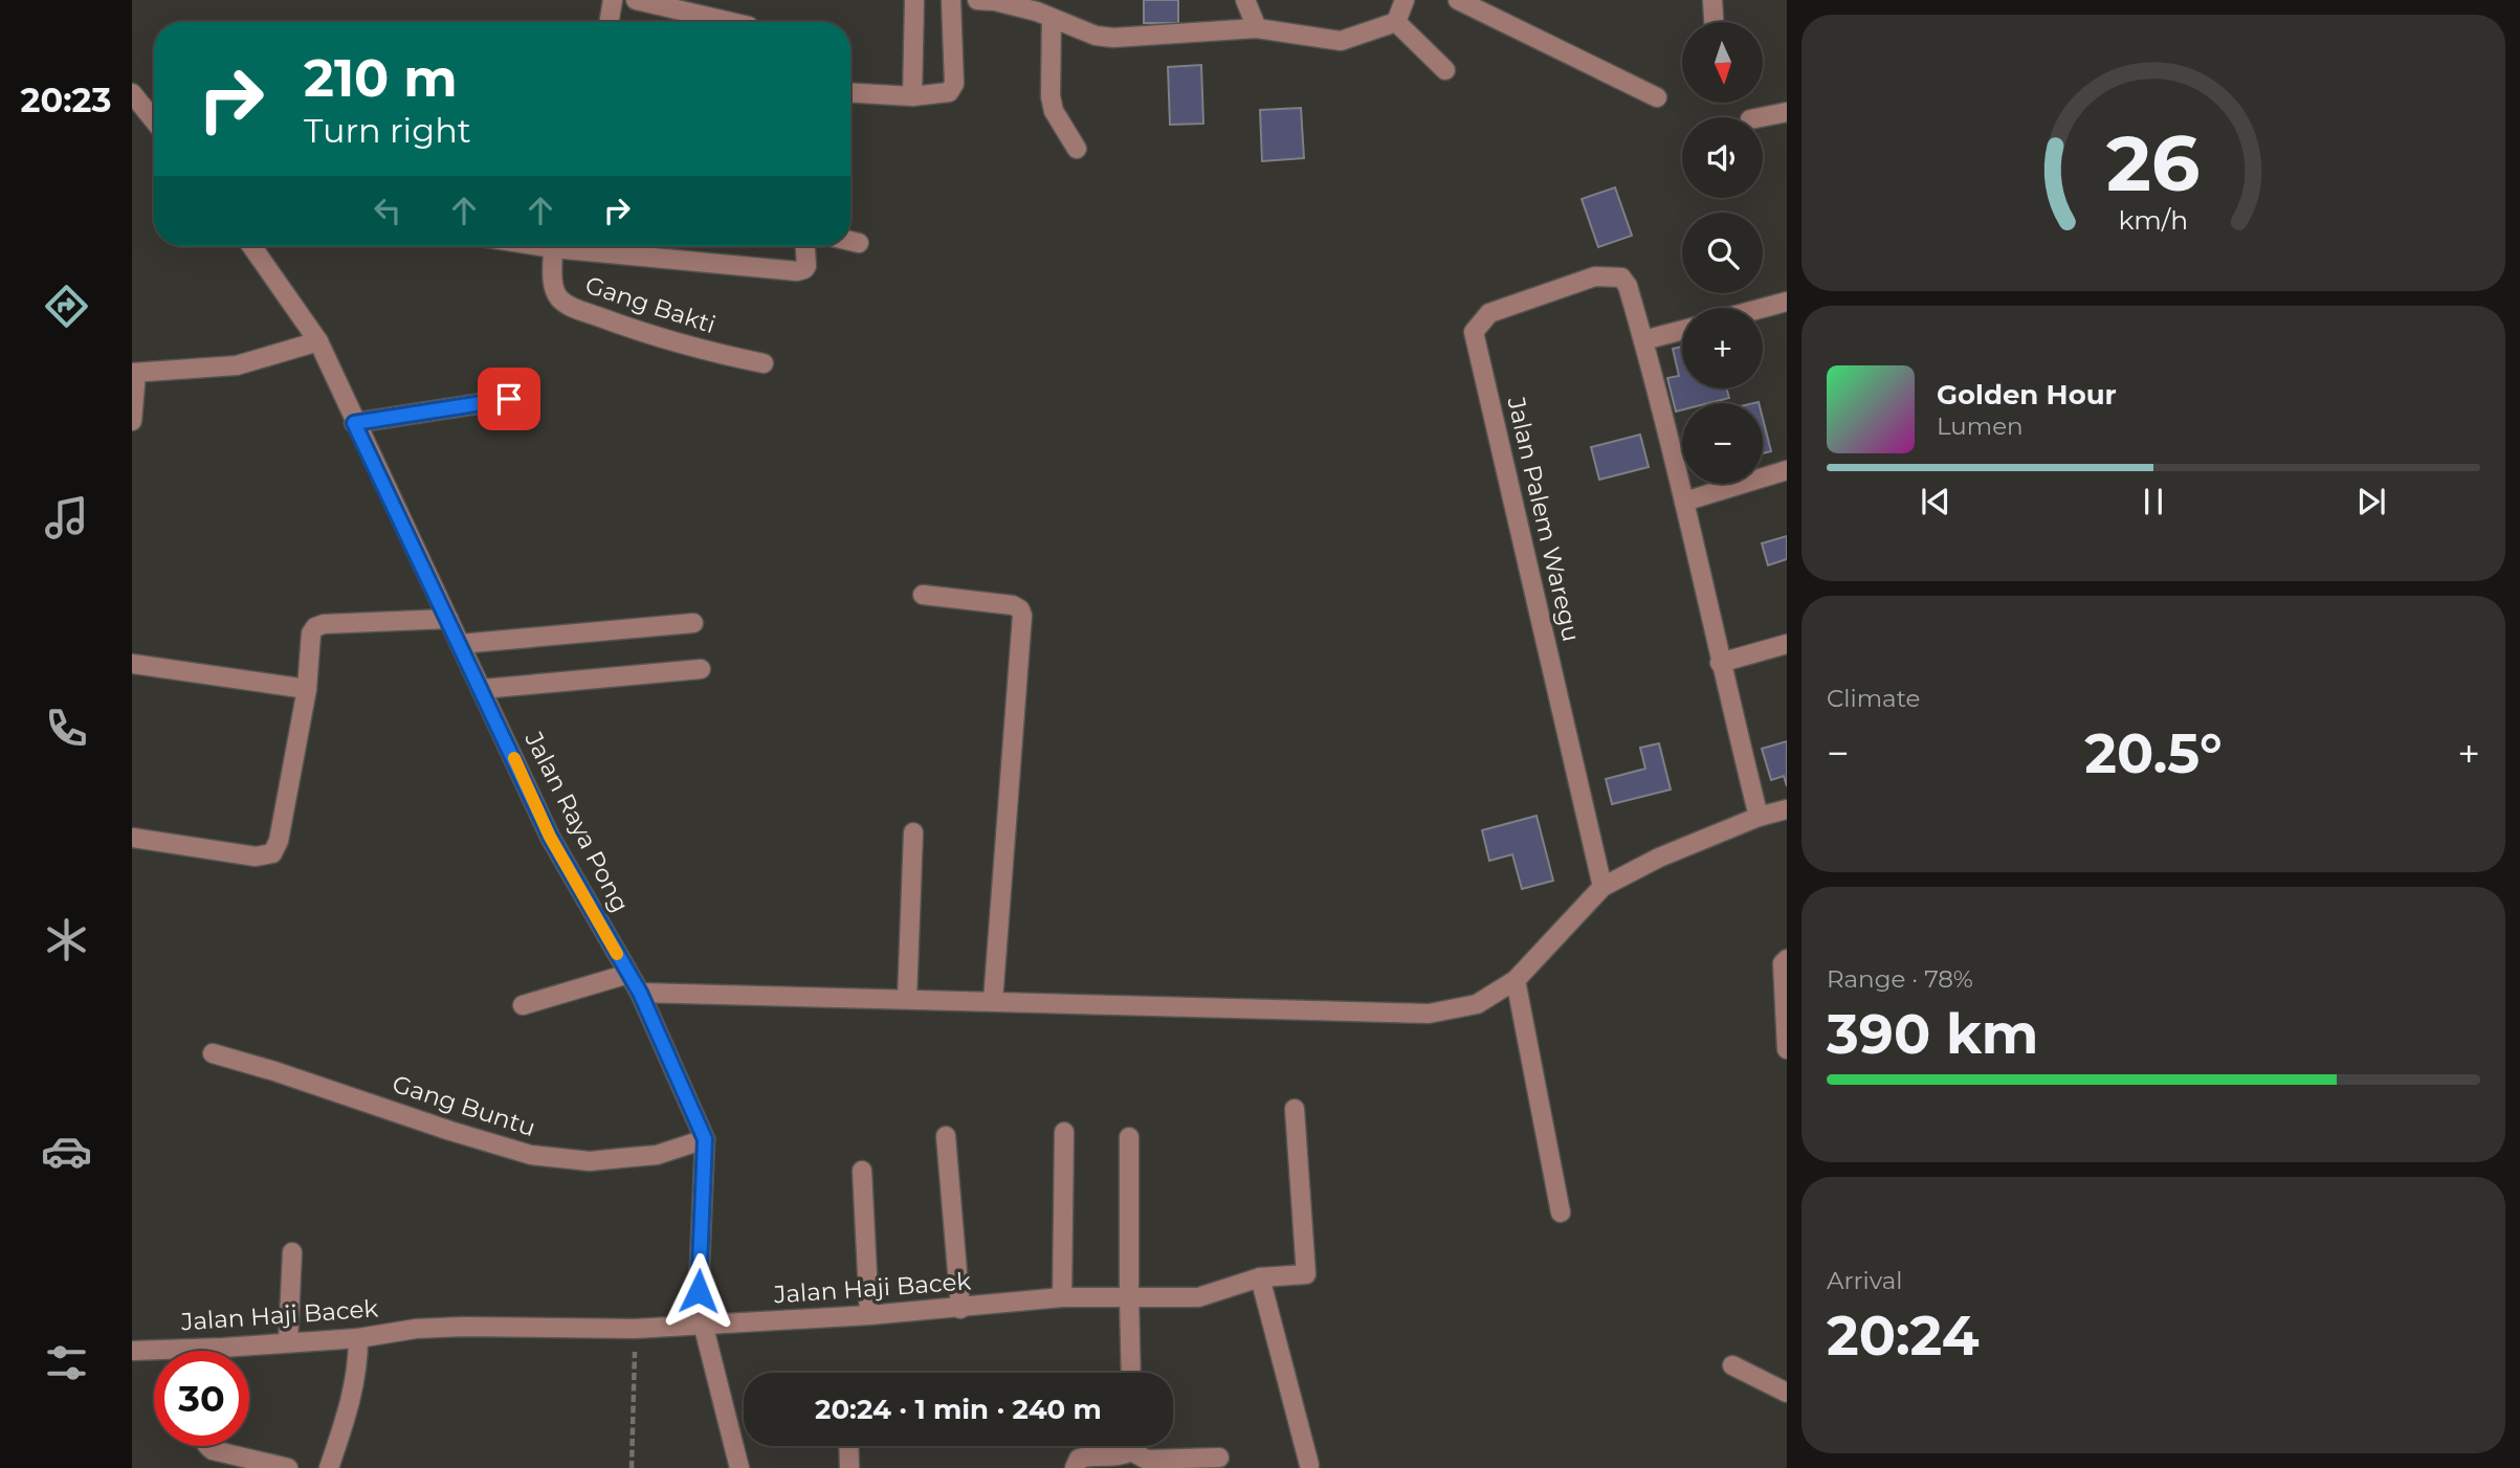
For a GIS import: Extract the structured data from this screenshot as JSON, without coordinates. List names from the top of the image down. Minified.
{"streets":{"street":["Gang Bakti","Jalan Palem Waregu","Jalan Raya Pong","Gang Buntu","Jalan Haji Bacek"]},"crossings":[["Jalan Raya Pong","Gang Buntu"],["Jalan Raya Pong","Jalan Haji Bacek"]],"north":"bottom","page":{"tabs":"20:23","map_buttons":["+","−"],"turn":["210 m","Turn right"],"song":["Golden Hour","Lumen"],"tile":["Climate",["Range · 78%","390 km"],["Arrival","20:24"]],"heat":["−","20.5°","+"],"limit":"30","trip":"20:24 · 1 min · 240 m","gauge":["26","km/h"]}}
